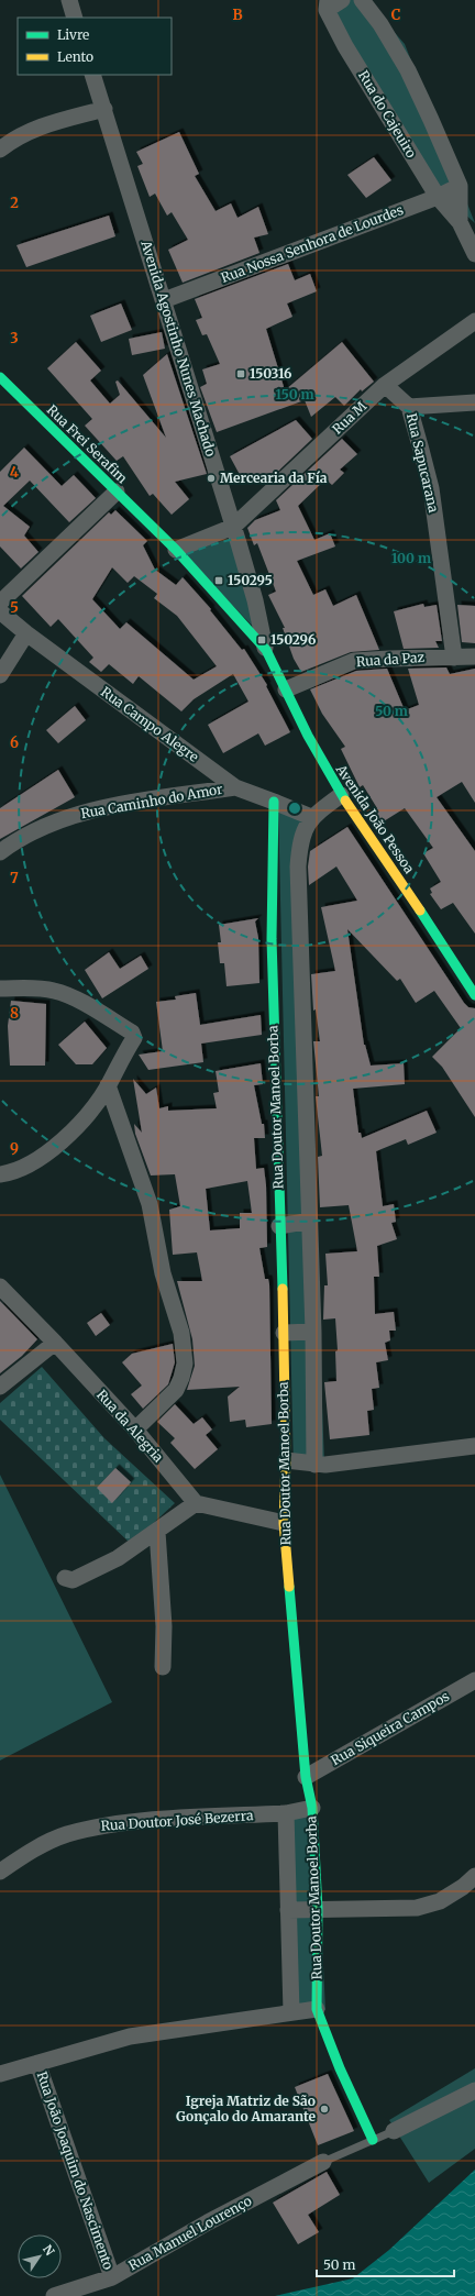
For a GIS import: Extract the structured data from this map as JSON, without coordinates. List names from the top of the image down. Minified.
{"streets":{"street":["Rua do Cajeuiro","Rua Nossa Senhora de Lourdes","Avenida Agostinho Nunes Machado","Rua M","Rua Frei Serafim","Rua Sapucarana","Rua da Paz","Rua Campo Alegre","Rua Caminho do Amor","Avenida João Pessoa","Rua Doutor Manoel Borba","Rua da Alegria","Rua Siqueira Campos","Rua Doutor José Bezerra","Rua João Joaquim do Nascimento","Rua Manuel Lourenço"]},"crossings":[["Rua do Cajeuiro","Rua Nossa Senhora de Lourdes"],["Rua Nossa Senhora de Lourdes","Avenida Agostinho Nunes Machado"],["Avenida Agostinho Nunes Machado","Rua M"],["Avenida Agostinho Nunes Machado","Avenida João Pessoa"],["Rua M","Rua Sapucarana"],["Rua Frei Serafim","Avenida João Pessoa"],["Rua Sapucarana","Rua da Paz"],["Rua da Paz","Avenida João Pessoa"],["Rua Campo Alegre","Rua Caminho do Amor"],["Rua Campo Alegre","Rua Doutor Manoel Borba"],["Rua Doutor Manoel Borba","Rua Siqueira Campos"],["Rua Doutor Manoel Borba","Rua Doutor José Bezerra"],["Rua João Joaquim do Nascimento","Rua Manuel Lourenço"]],"places":{"transit":["150316","150295","150296"],"other":["Mercearia da Fía","Igreja Matriz de São Gonçalo do Amarante"]},"legend":["Livre","Lento"],"scale_bar":"50 m","north":"top right","grid":{"columns":["B","C"],"rows":["2","3","4","5","6","7","8","9"]},"rings":["150 m","100 m","50 m"]}
